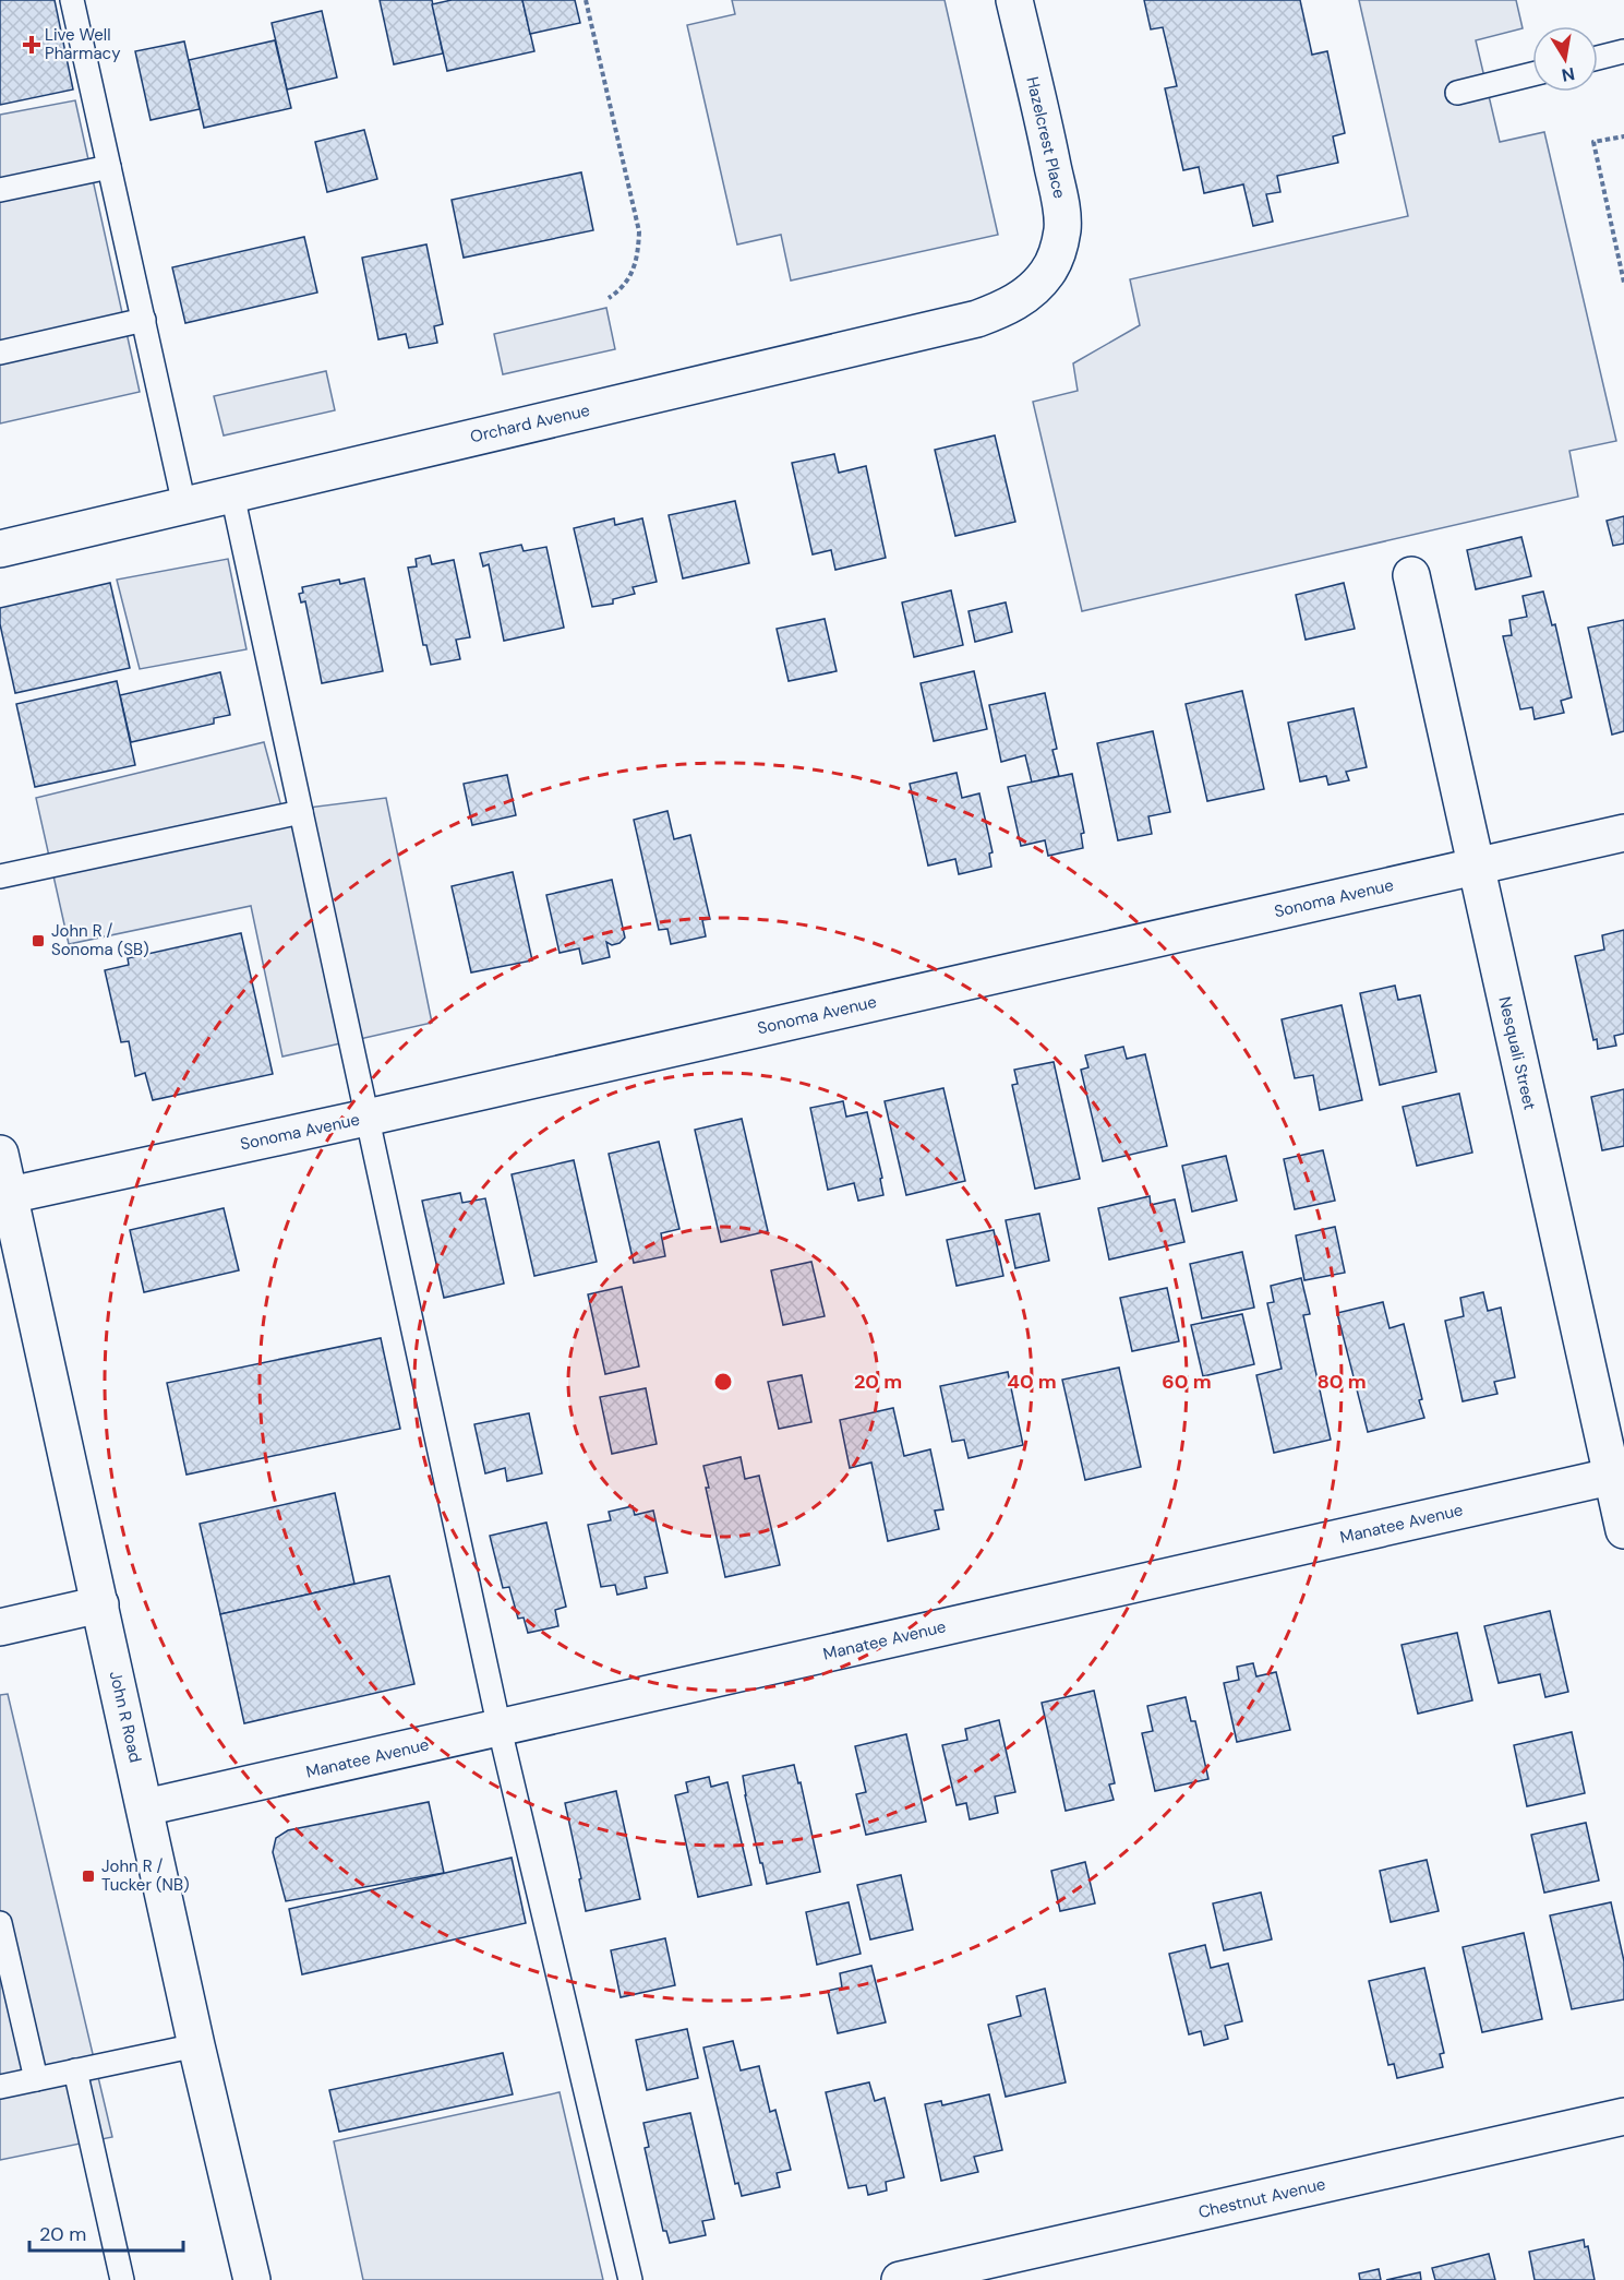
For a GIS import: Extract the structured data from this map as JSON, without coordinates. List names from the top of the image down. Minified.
{"streets":{"street":["Hazelcrest Place","Orchard Avenue","Sonoma Avenue","Nesquali Street","Manatee Avenue","John R Road","Chestnut Avenue"]},"crossings":[["Hazelcrest Place","Orchard Avenue"],["Sonoma Avenue","Nesquali Street"],["Sonoma Avenue","John R Road"],["Nesquali Street","Manatee Avenue"],["Manatee Avenue","John R Road"]],"places":{"health":["Live Well Pharmacy"],"transit":["John R / Sonoma (SB)","John R / Tucker (NB)"]},"scale_bar":"20 m","north":"bottom","rings":["20 m","40 m","60 m","80 m"]}
